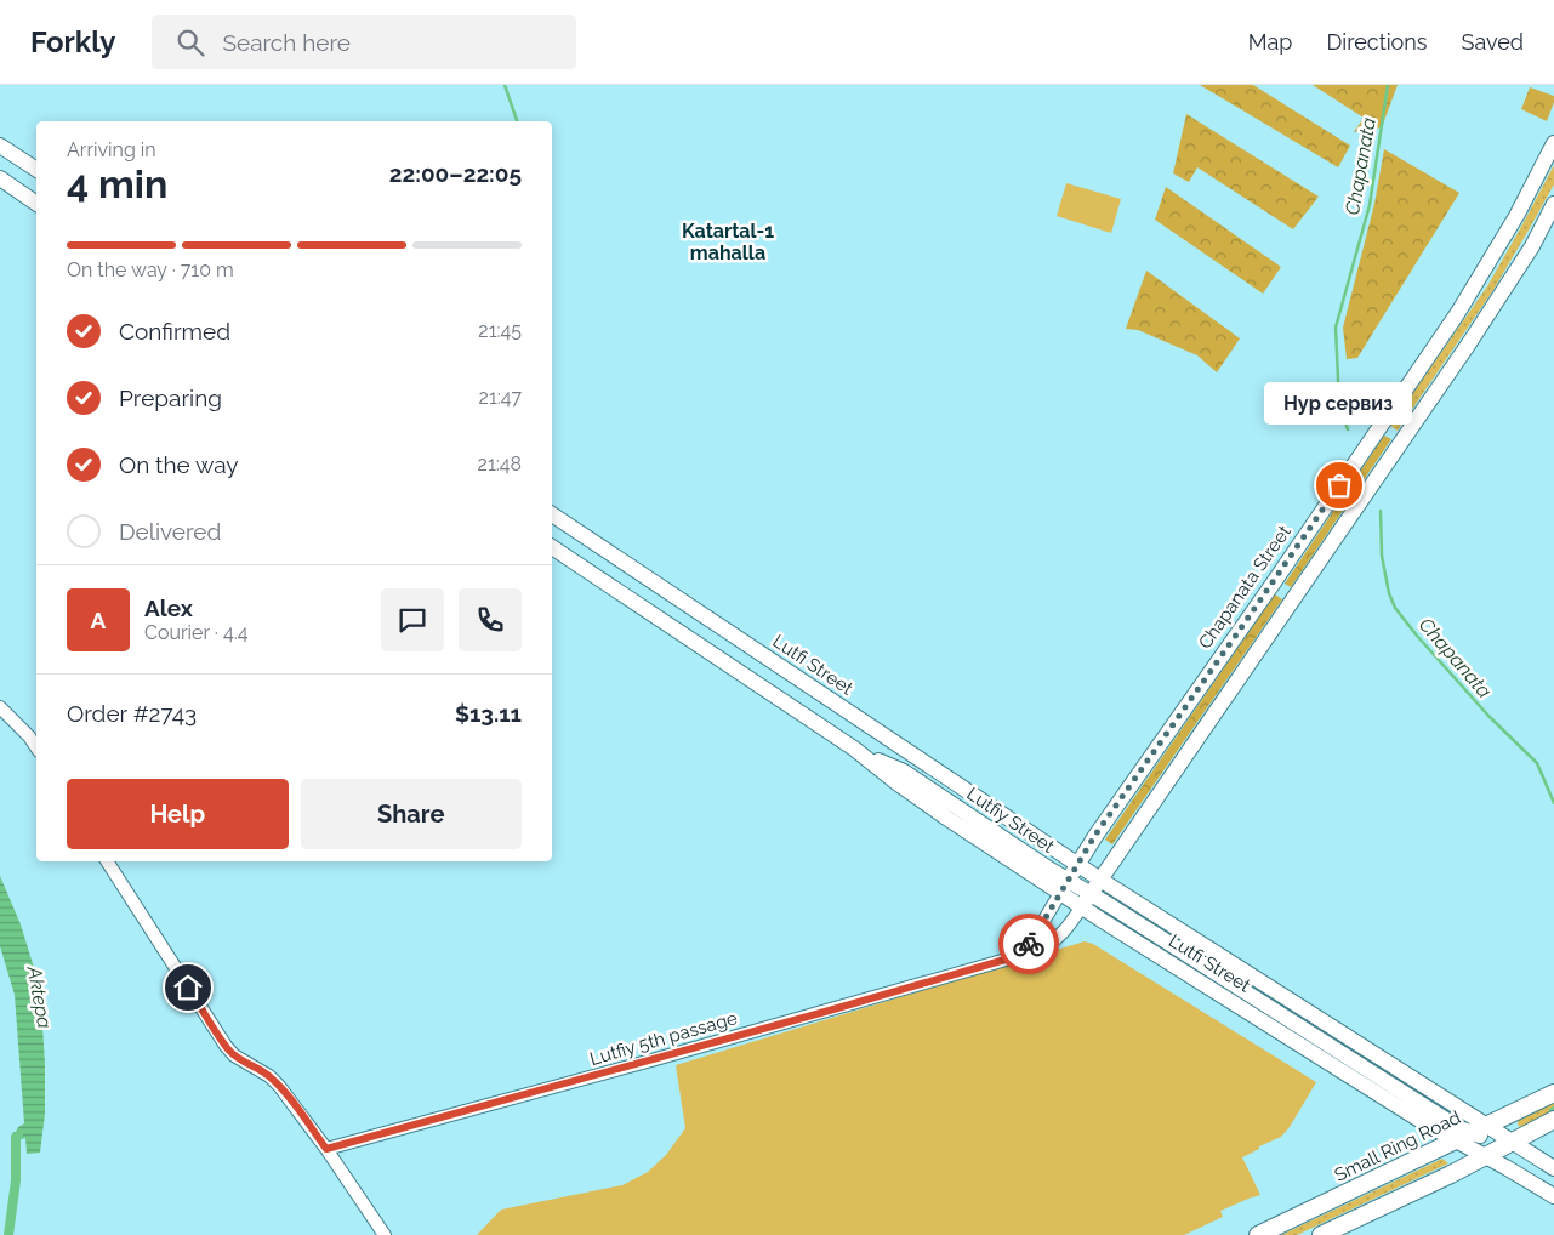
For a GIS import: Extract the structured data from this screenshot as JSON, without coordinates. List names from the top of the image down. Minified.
{"streets":{"highway":["Small Ring Road"],"main road":["Chapanata Street","Lutfi Street"],"street":["Lutfiy 5th passage"]},"crossings":[["Chapanata Street","Lutfi Street"],["Lutfi Street","Lutfiy 5th passage"],["Lutfi Street","Small Ring Road"]],"districts":["Katartal-1 mahalla"],"water":["Chapanata","Aktepa"],"places":["Нур сервиз"],"page":{"header":"Forkly","search":"Search here","nav":["Map","Directions","Saved"],"heading":["4 min","Arriving in","22:00–22:05"],"panel":["Alex","Courier · 4.4","Order #2743","$13.11"],"bar":"On the way · 710 m","list":[["Confirmed","21:45"],["Preparing","21:47"],["On the way","21:48"],"Delivered"],"bubble":"Нур сервиз","round":"A","buttons":["Help","Share"]}}
